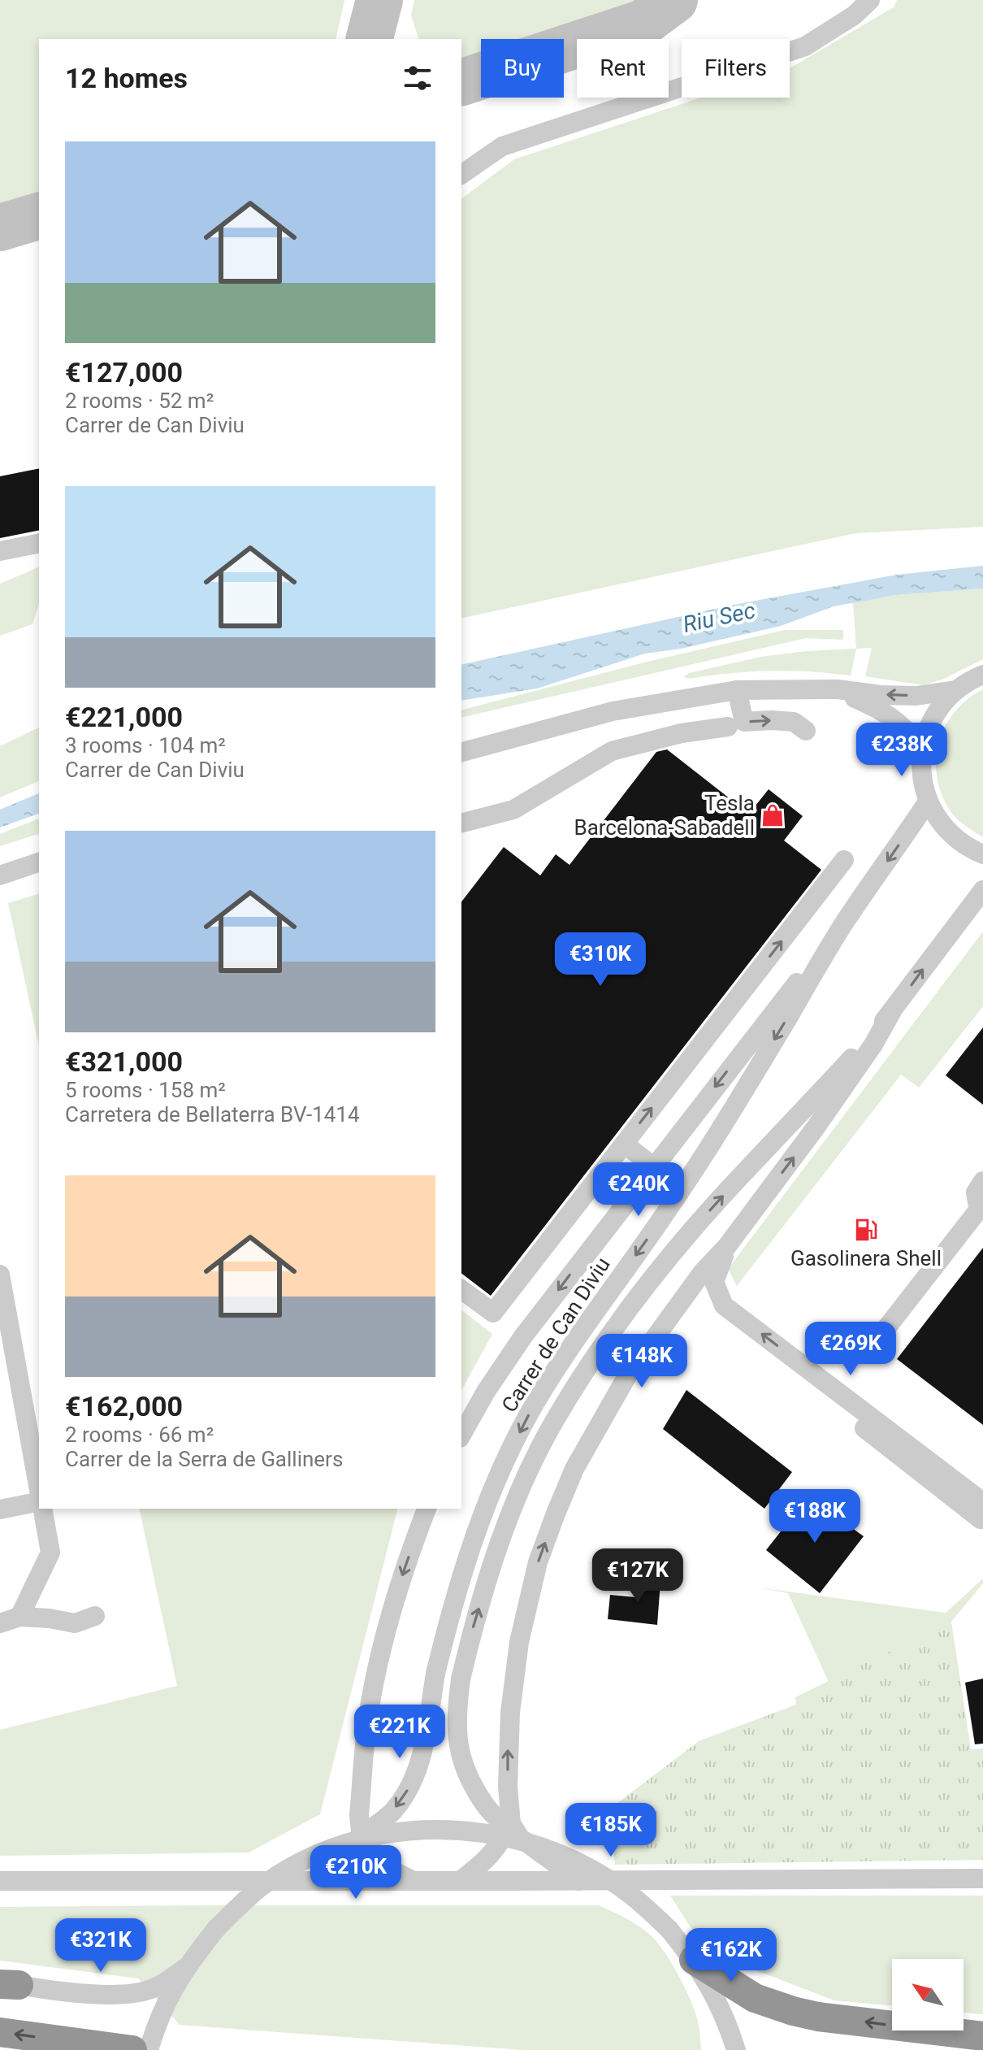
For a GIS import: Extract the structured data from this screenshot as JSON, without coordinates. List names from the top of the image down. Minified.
{"streets":{"street":["Carrer de Can Diviu"]},"water":["Riu Sec"],"places":{"shop":["Tesla Barcelona-Sabadell"],"fuel station":["Gasolinera Shell"]},"north":"top left","page":{"chip":["Buy","Rent","Filters"],"heading":"12 homes","list":[{"name":"€127,000","note":"2 rooms · 52 m² · Carrer de Can Diviu"},{"name":"€221,000","note":"3 rooms · 104 m² · Carrer de Can Diviu"},{"name":"€321,000","note":"5 rooms · 158 m² · Carretera de Bellaterra BV-1414"},{"name":"€162,000","note":"2 rooms · 66 m² · Carrer de la Serra de Galliners"}],"price":["€238K","€310K","€240K","€269K","€148K","€188K","€127K","€221K","€185K","€210K","€321K","€162K"]}}
